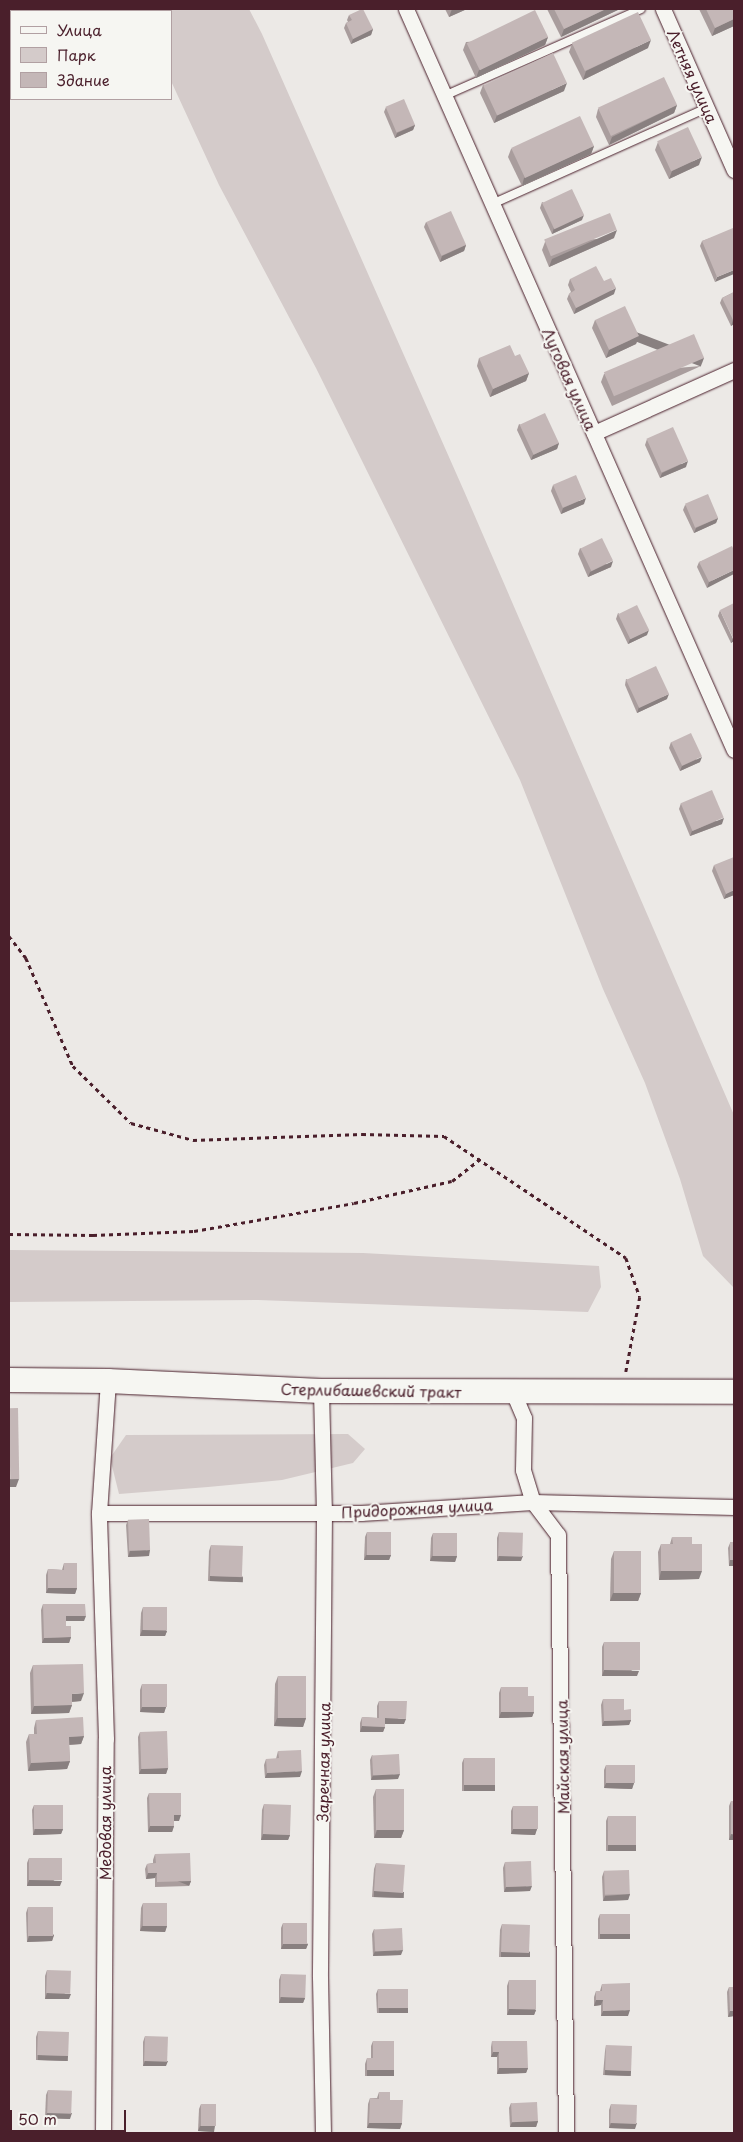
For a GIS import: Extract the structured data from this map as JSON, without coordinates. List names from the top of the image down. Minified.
{"streets":{"main road":["Стерлибашевский тракт"],"street":["Летняя улица","Луговая улица","Придорожная улица","Майская улица","Заречная улица","Медовая улица"]},"crossings":[["Стерлибашевский тракт","Майская улица"],["Стерлибашевский тракт","Заречная улица"],["Стерлибашевский тракт","Медовая улица"],["Придорожная улица","Майская улица"],["Придорожная улица","Заречная улица"],["Придорожная улица","Медовая улица"]],"legend":["Улица","Парк","Здание"],"scale_bar":"50 m"}
